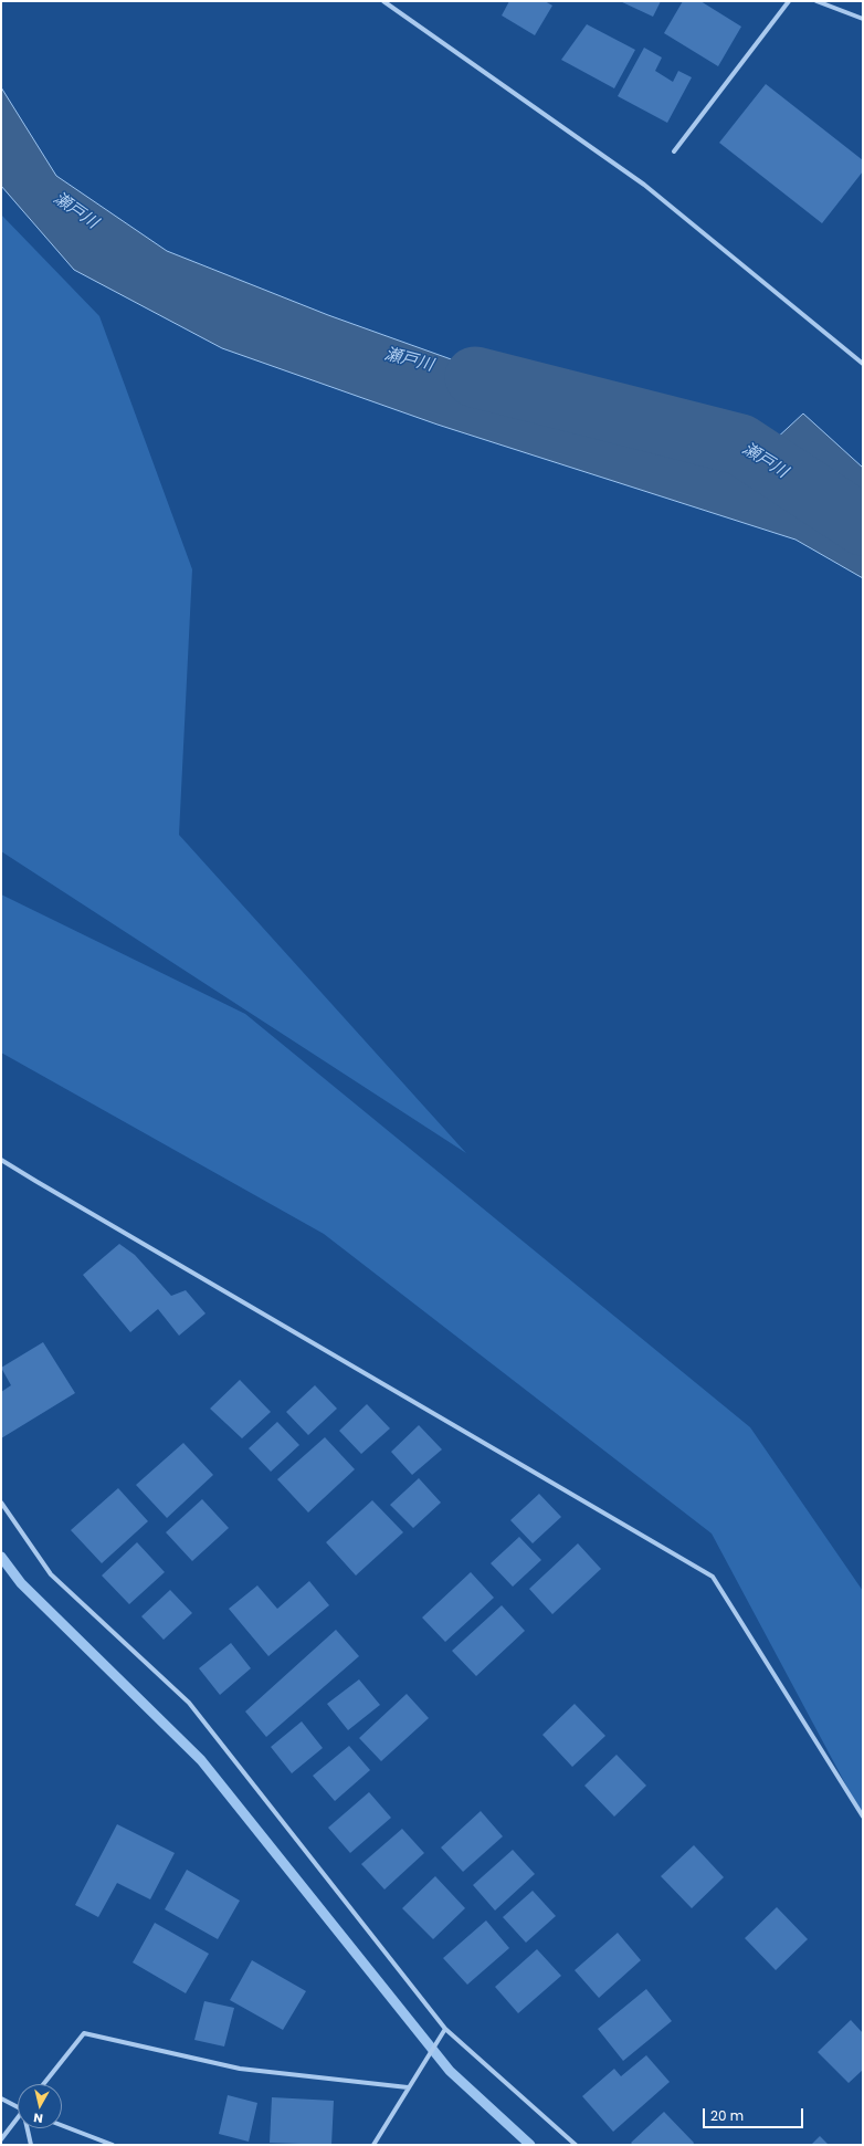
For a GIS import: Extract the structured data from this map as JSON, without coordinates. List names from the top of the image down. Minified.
{"water":["瀬戸川"],"scale_bar":"20 m","north":"bottom"}
